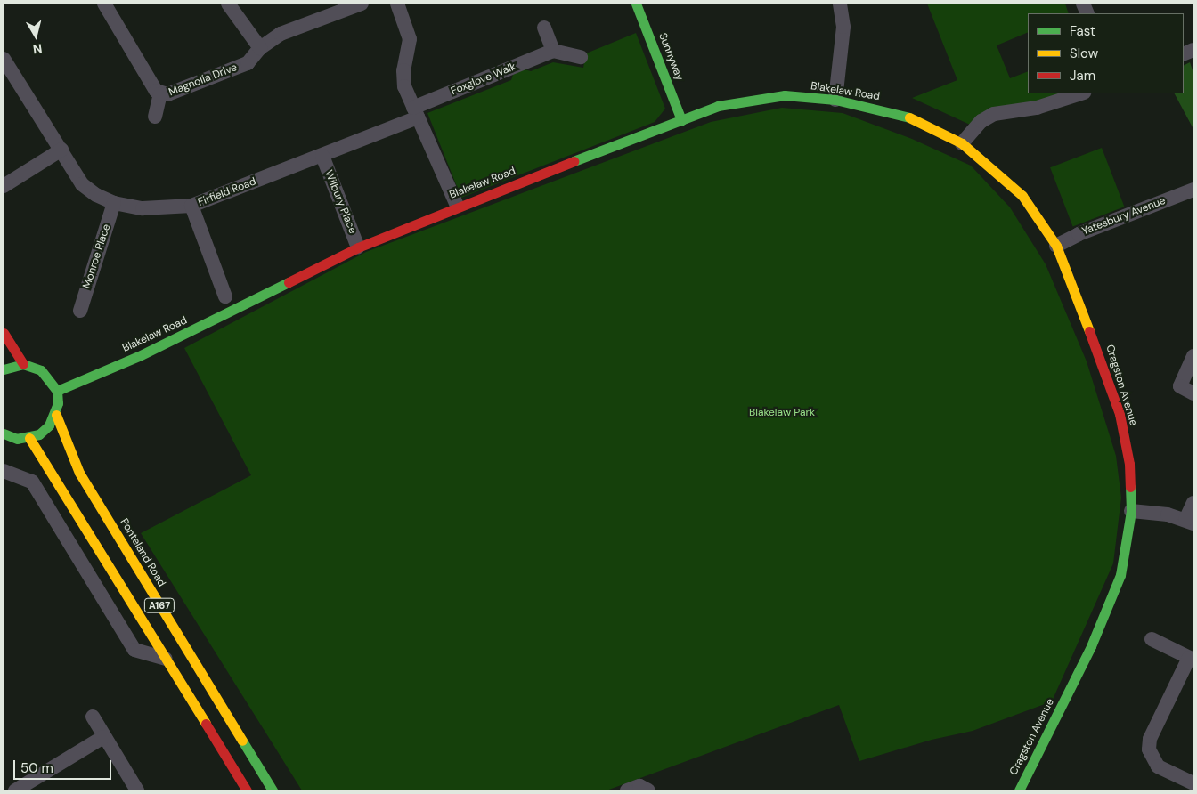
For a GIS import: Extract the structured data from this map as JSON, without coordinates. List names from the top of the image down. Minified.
{"streets":{"main road":["Sunnyway","Blakelaw Road","Cragston Avenue","Ponteland Road","A167"],"street":["Foxglove Walk","Magnolia Drive","Firfield Road","Wilbury Place","Yatesbury Avenue","Monroe Place"]},"crossings":[["Sunnyway","Blakelaw Road"],["Foxglove Walk","Firfield Road"],["Blakelaw Road","Wilbury Place"],["Blakelaw Road","Cragston Avenue"],["Blakelaw Road","Ponteland Road"],["Firfield Road","Wilbury Place"],["Firfield Road","Monroe Place"],["Yatesbury Avenue","Cragston Avenue"]],"parks":["Blakelaw Park"],"legend":["Fast","Slow","Jam"],"scale_bar":"50 m","north":"bottom"}
